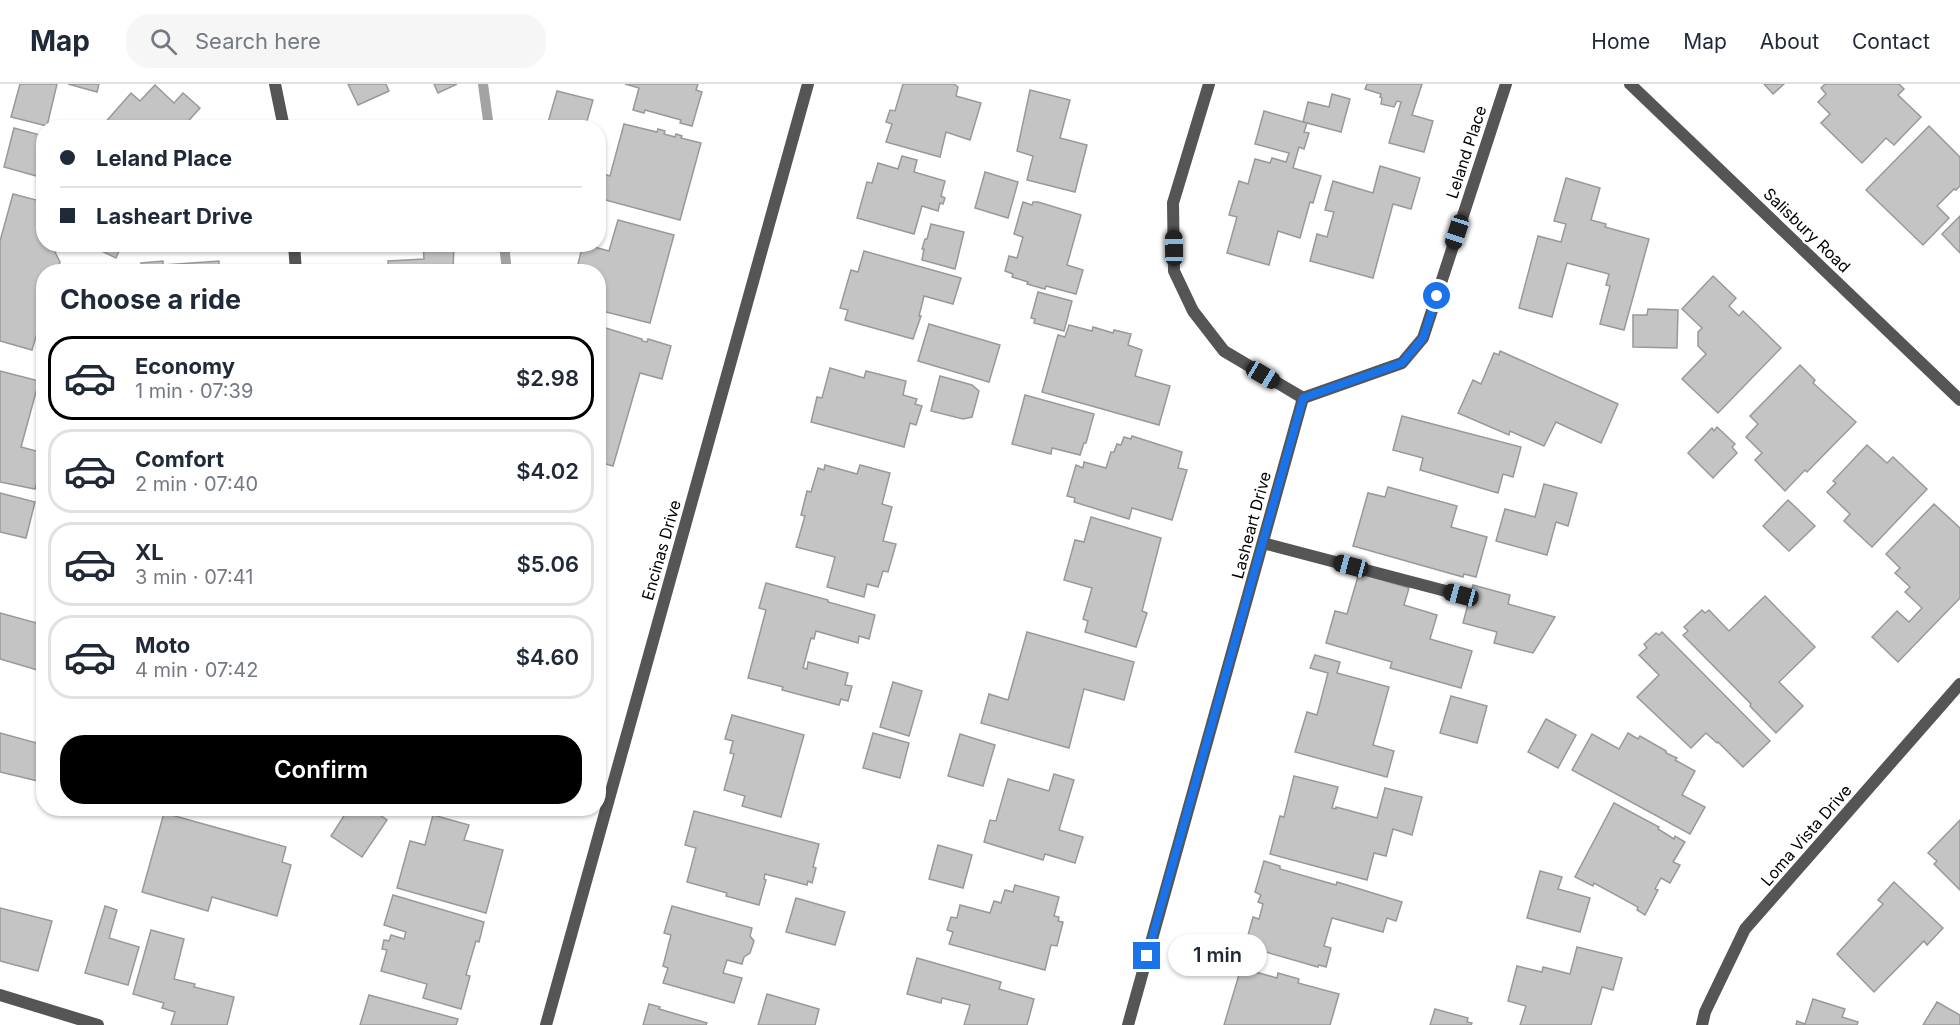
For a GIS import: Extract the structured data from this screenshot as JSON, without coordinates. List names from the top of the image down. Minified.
{"streets":{"street":["Leland Place","Salisbury Road","Lasheart Drive","Encinas Drive","Loma Vista Drive"]},"crossings":[["Leland Place","Lasheart Drive"]],"page":{"header":"Map","search":"Search here","nav":["Home","Map","About","Contact"],"banner":["Leland Place","Lasheart Drive"],"heading":"Choose a ride","list":[{"name":"Economy","note":"1 min · 07:39","value":"$2.98"},{"name":"Comfort","note":"2 min · 07:40","value":"$4.02"},{"name":"XL","note":"3 min · 07:41","value":"$5.06"},{"name":"Moto","note":"4 min · 07:42","value":"$4.60"}],"buttons":"Confirm","bubble":"1 min"}}
